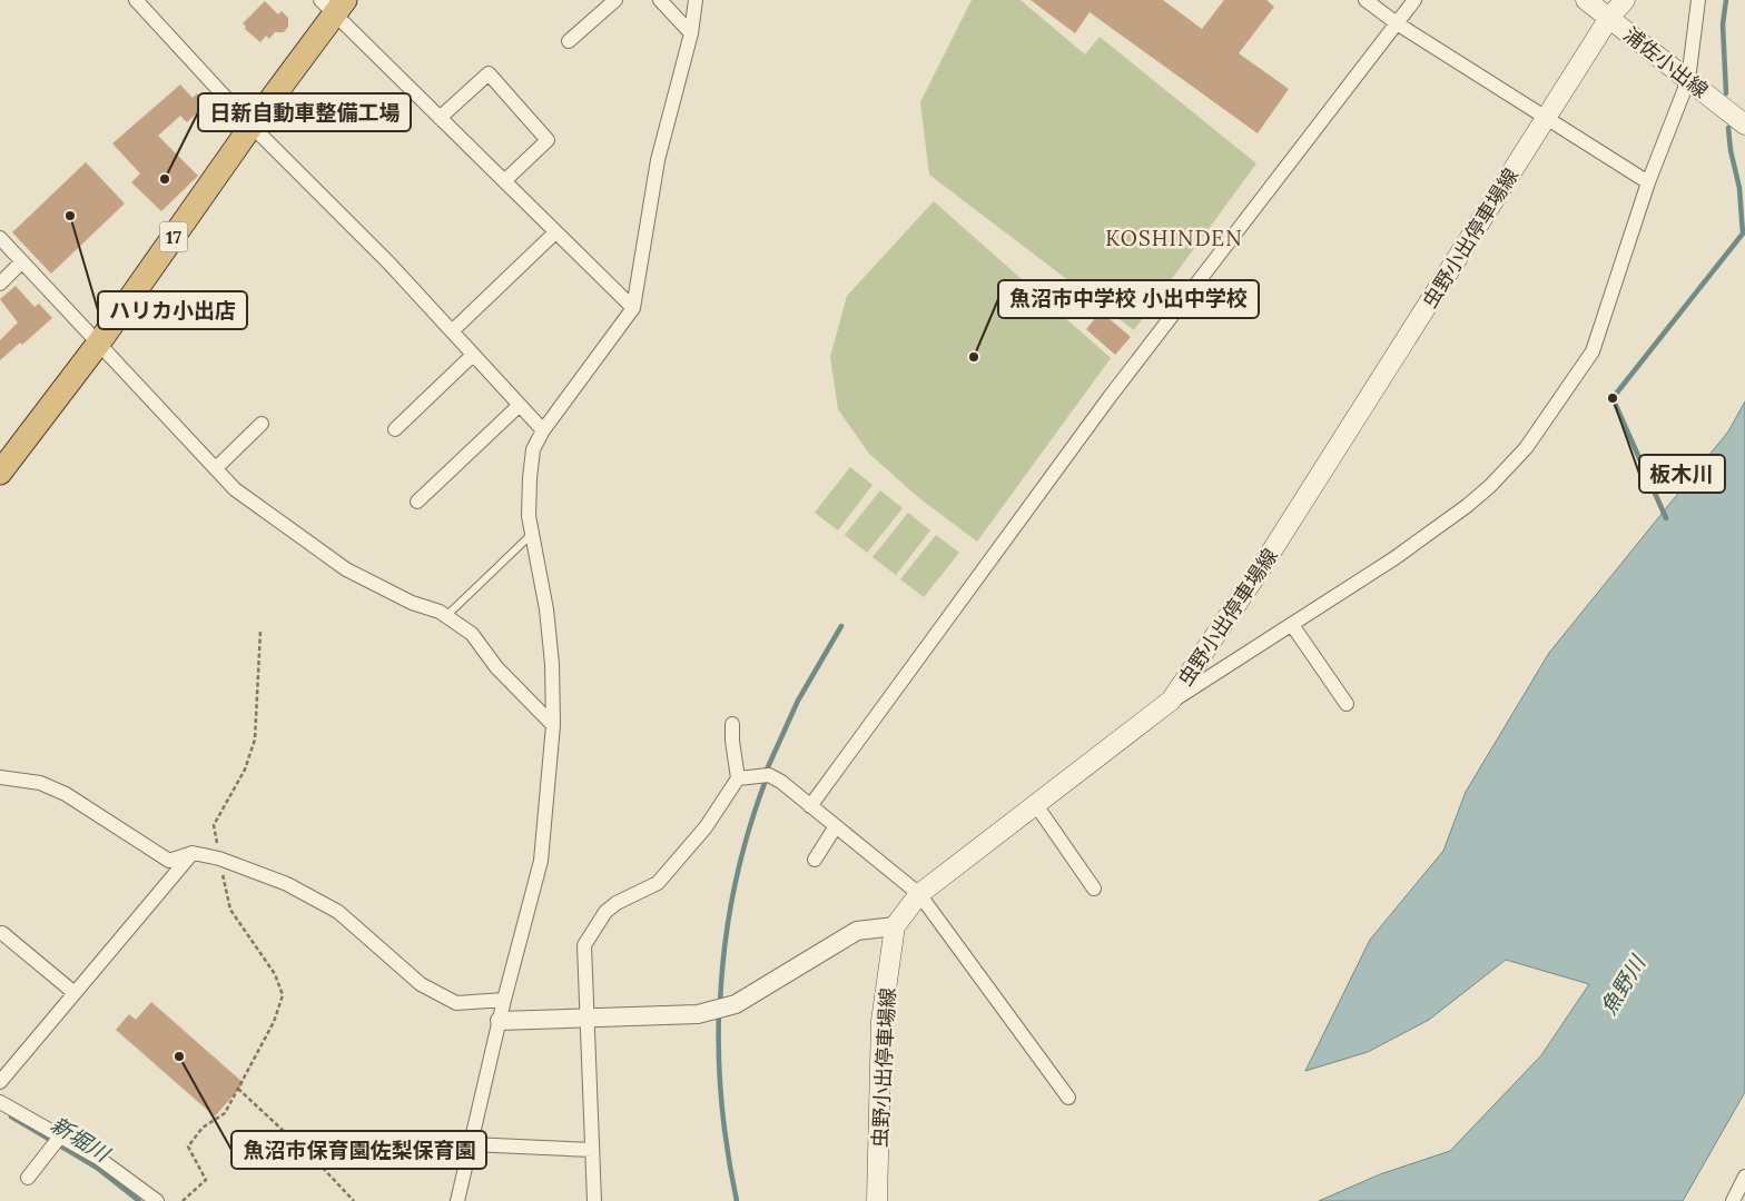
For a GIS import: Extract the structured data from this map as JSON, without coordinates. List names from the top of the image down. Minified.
{"streets":{"highway":["17"],"main road":["浦佐小出線","虫野小出停車場線"]},"crossings":[["浦佐小出線","虫野小出停車場線"]],"districts":["KOSHINDEN"],"water":["魚野川","新堀川"],"places":["日新自動車整備工場","ハリカ小出店","魚沼市中学校 小出中学校","板木川","魚沼市保育園佐梨保育園"]}
